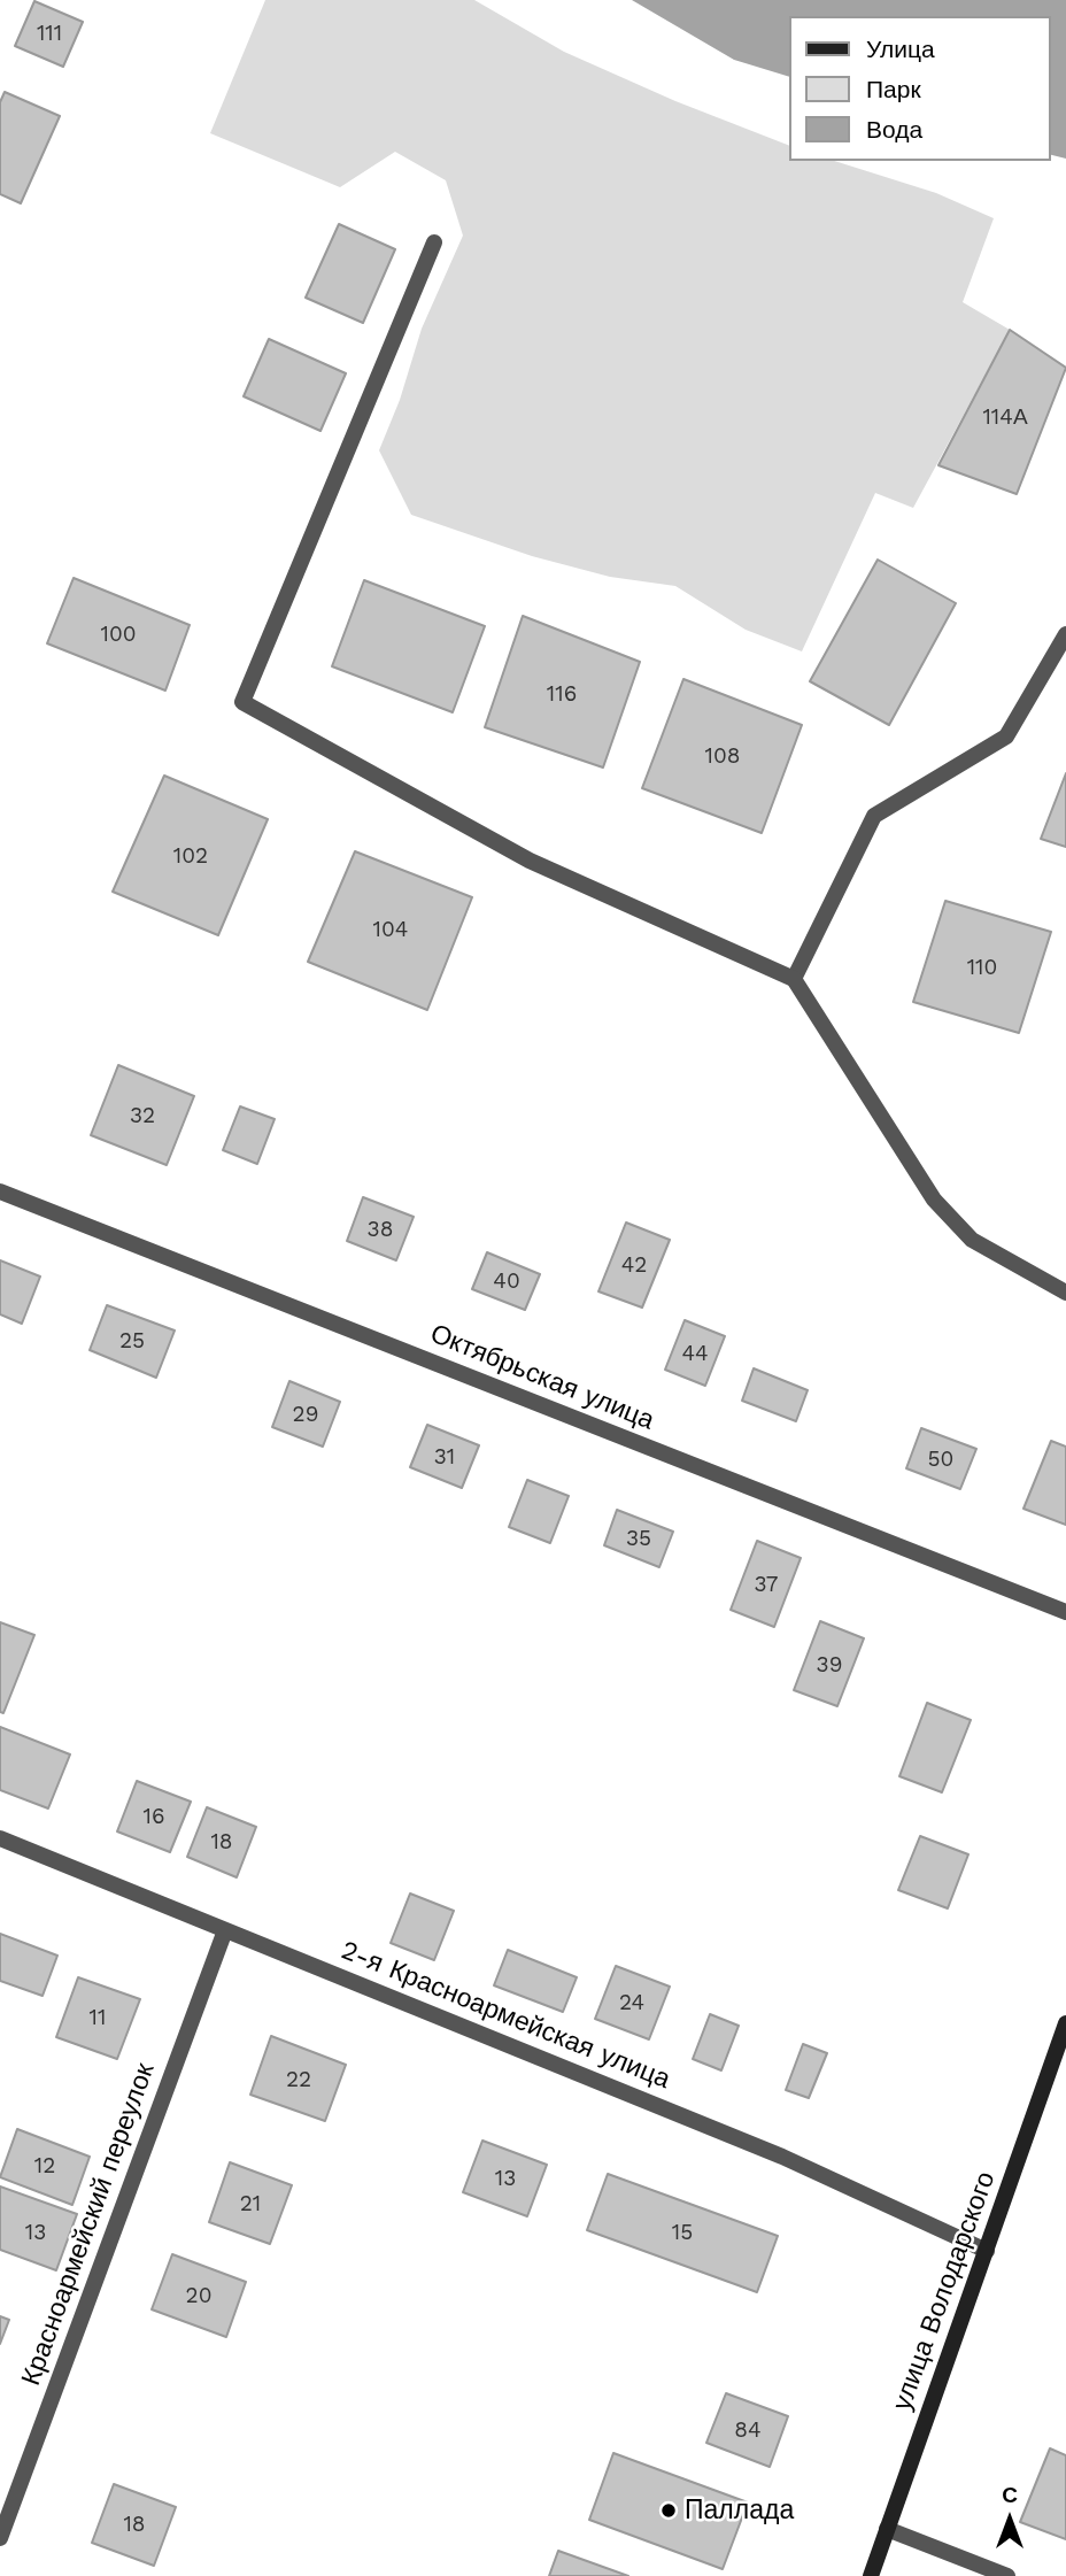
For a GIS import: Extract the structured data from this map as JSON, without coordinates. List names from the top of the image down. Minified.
{"streets":{"main road":["улица Володарского"],"street":["Октябрьская улица","2-я Красноармейская улица","Красноармейский переулок"]},"crossings":[["2-я Красноармейская улица","Красноармейский переулок"],["2-я Красноармейская улица","улица Володарского"]],"places":["Паллада"],"house_numbers":["111","114А","100","116","108","102","104","110","32","38","42","40","25","44","29","31","50","35","37","39","16","18","24","11","22","12","13","21","13","15","20","84","18"],"legend":["Улица","Парк","Вода"],"north":"top"}
